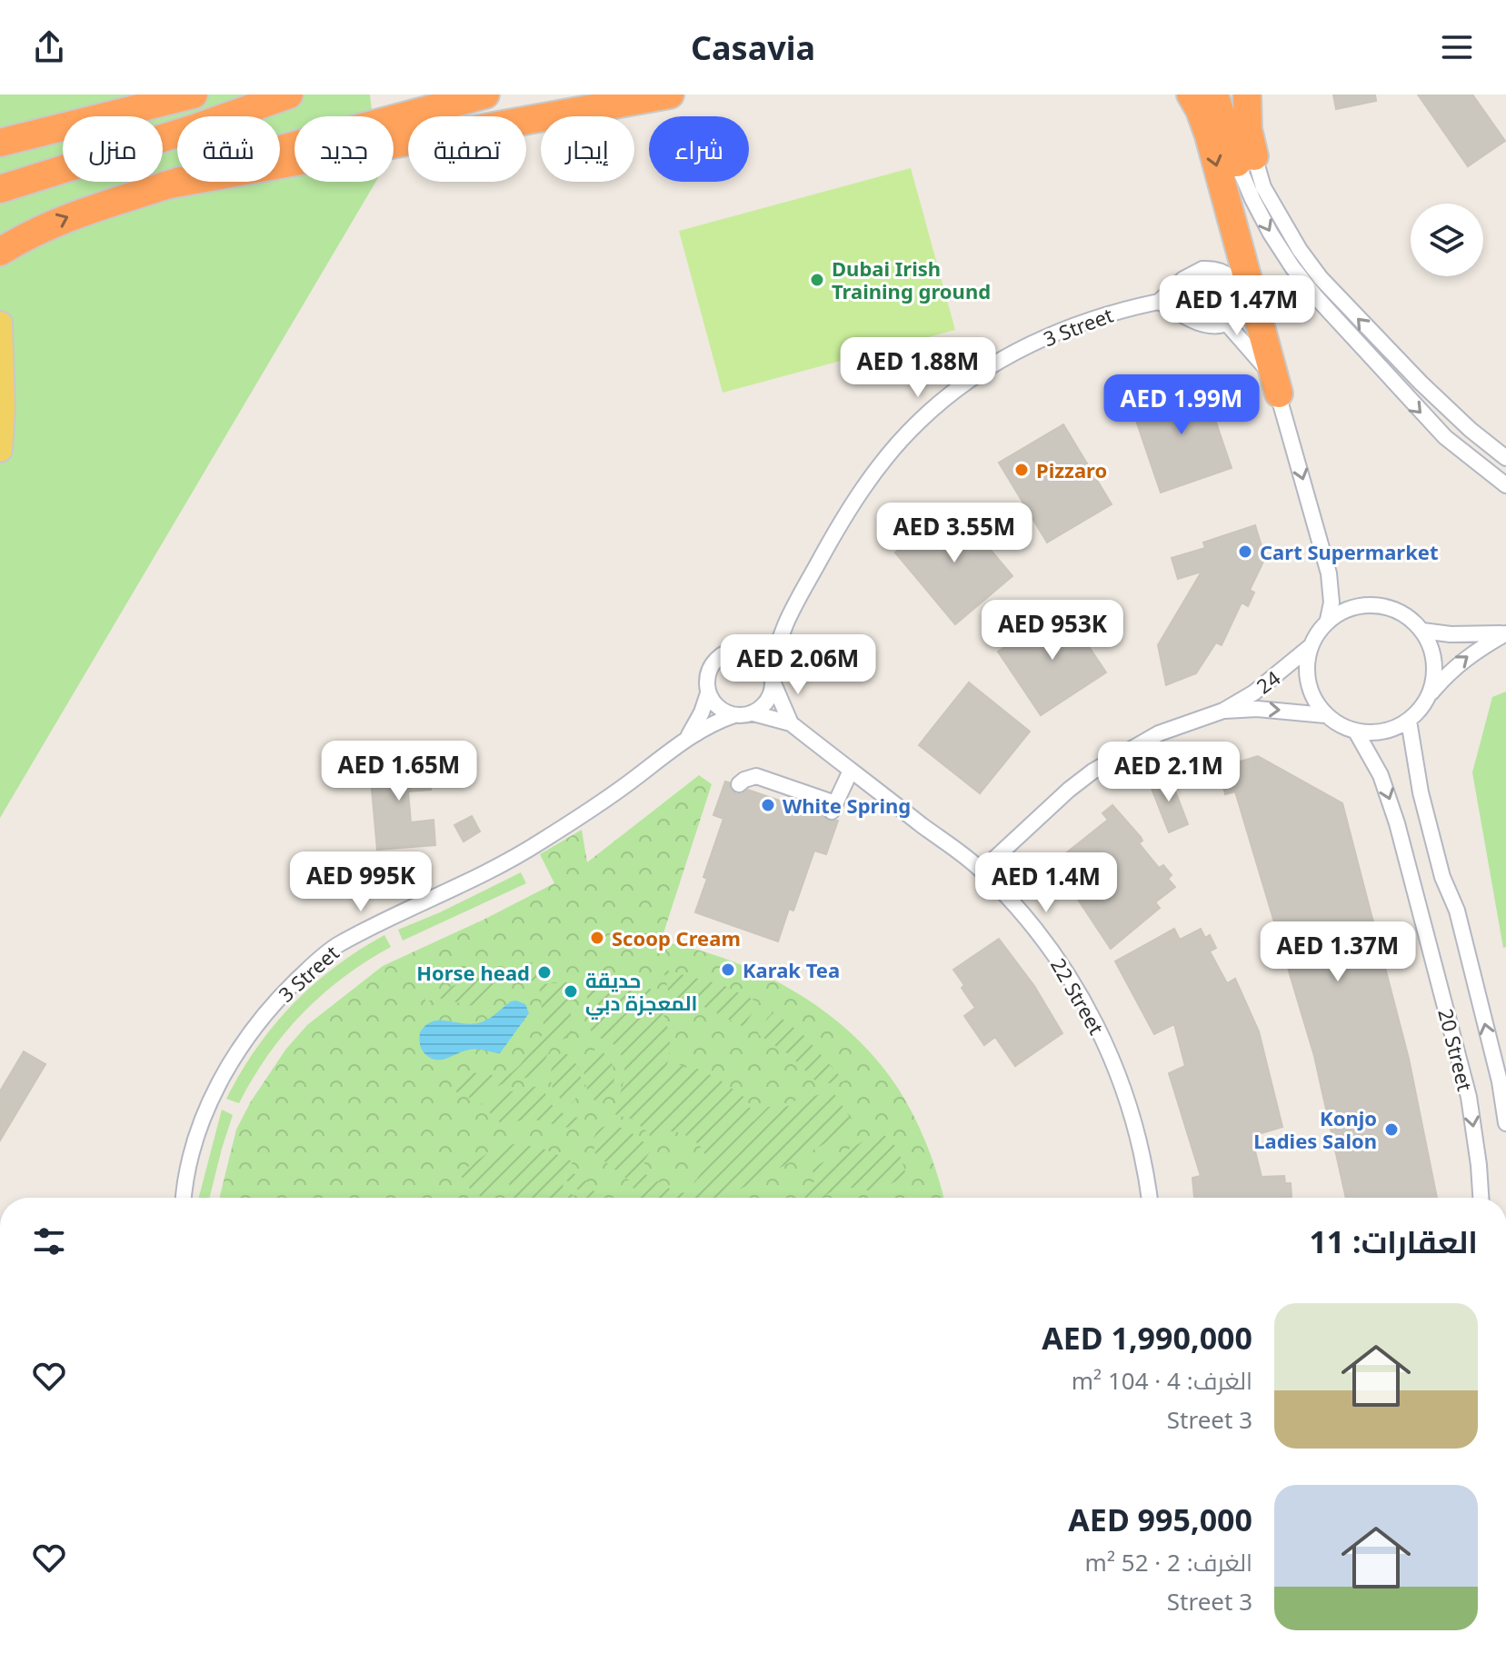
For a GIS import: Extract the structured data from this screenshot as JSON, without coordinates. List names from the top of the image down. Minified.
{"streets":{"street":["3 Street","24","22 Street","20 Street"]},"crossings":[["3 Street","22 Street"],["24","22 Street"],["24","20 Street"]],"places":["Dubai Irish Training ground","Pizzaro","Cart Supermarket","White Spring","Scoop Cream","Karak Tea","Horse head","حديقة المعجزة دبي","Konjo Ladies Salon"],"page":{"header":"Casavia","chip":["شراء","إيجار","تصفية","جديد","شقة","منزل"],"price":["AED 1.47M","AED 1.88M","AED 1.99M","AED 3.55M","AED 953K","AED 2.06M","AED 1.65M","AED 2.1M","AED 995K","AED 1.4M","AED 1.37M"],"heading":"العقارات: 11","list":[{"name":"AED 1,990,000","note":"الغرف: 4 · 104 m² · 3 Street"},{"name":"AED 995,000","note":"الغرف: 2 · 52 m² · 3 Street"}]}}
